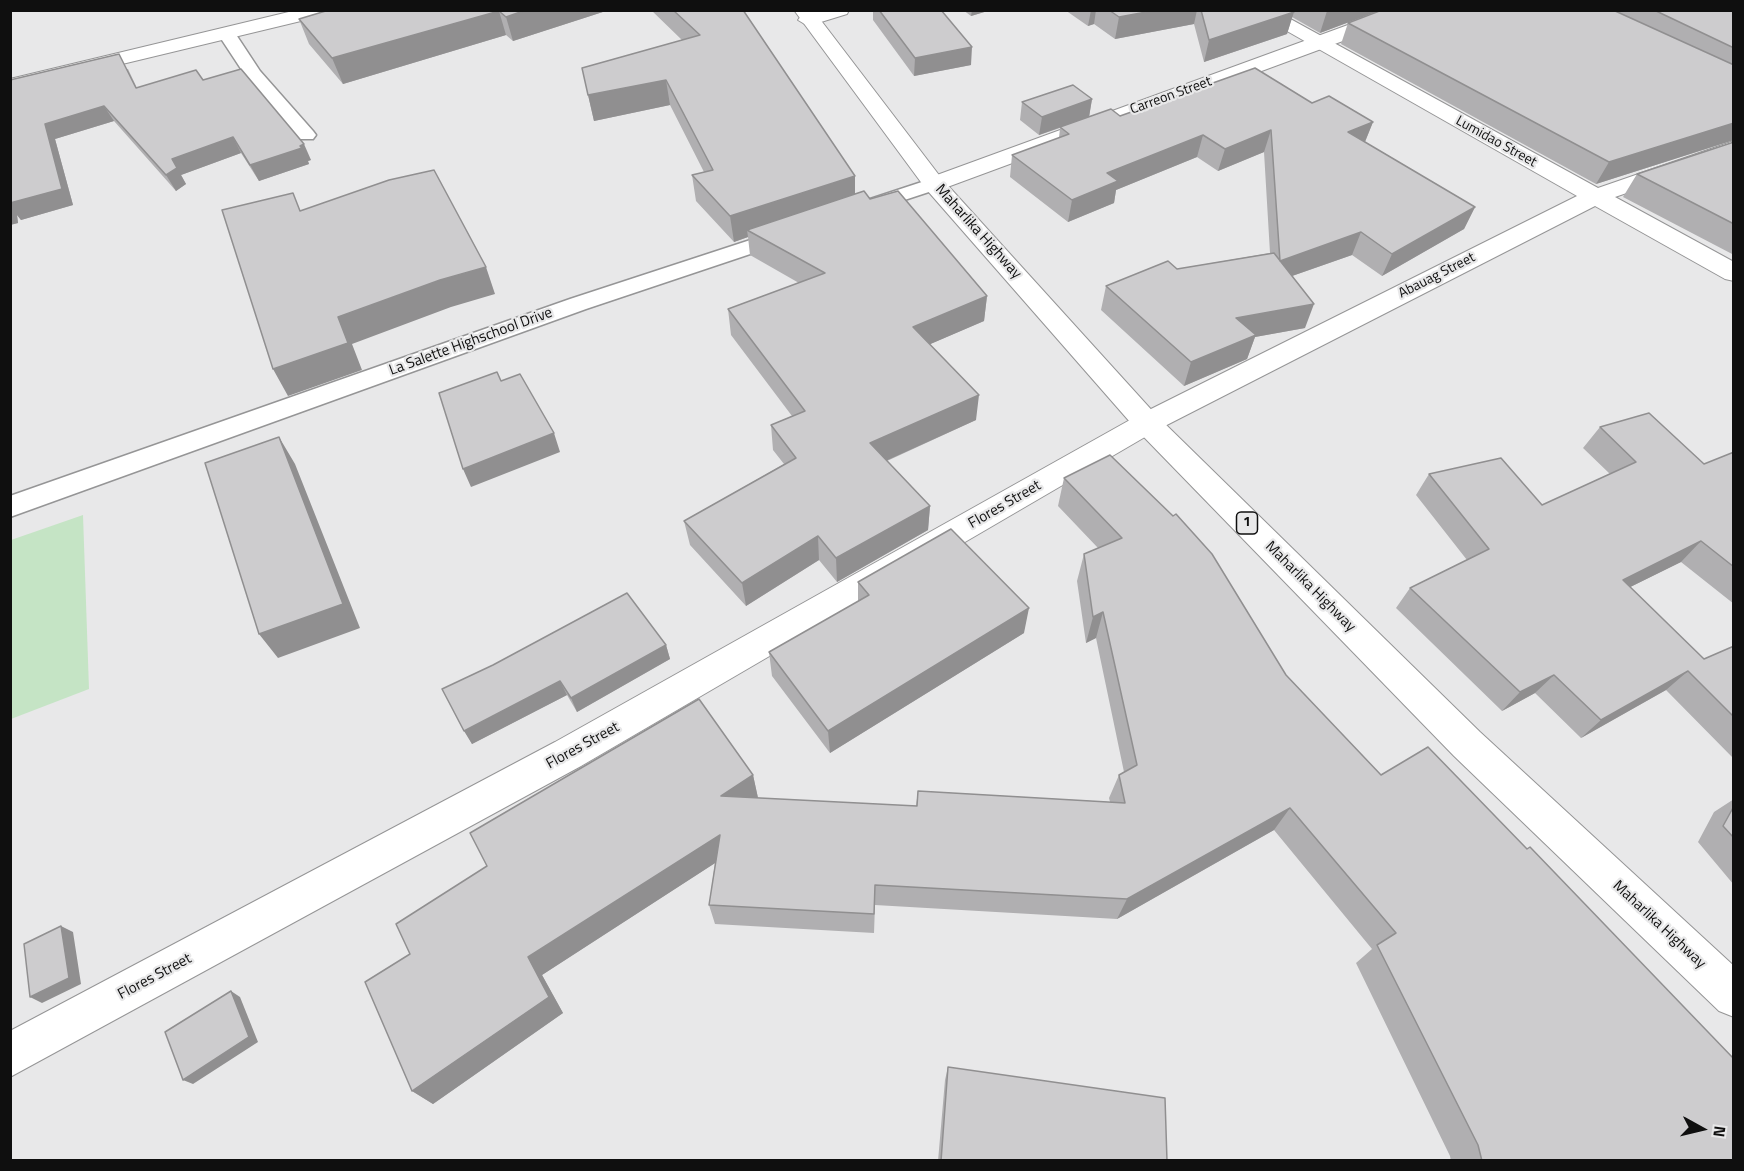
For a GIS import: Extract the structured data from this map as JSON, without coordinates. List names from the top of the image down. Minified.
{"streets":{"street":["Carreon Street","Lumidao Street","Maharlika Highway","Abauag Street","Flores Street","1"],"lane":["La Salette Highschool Drive"]},"crossings":[["Carreon Street","Lumidao Street"],["Carreon Street","Maharlika Highway"],["Lumidao Street","Abauag Street"],["Maharlika Highway","Abauag Street"],["Maharlika Highway","Flores Street"],["Abauag Street","Flores Street"]],"north":"right"}
